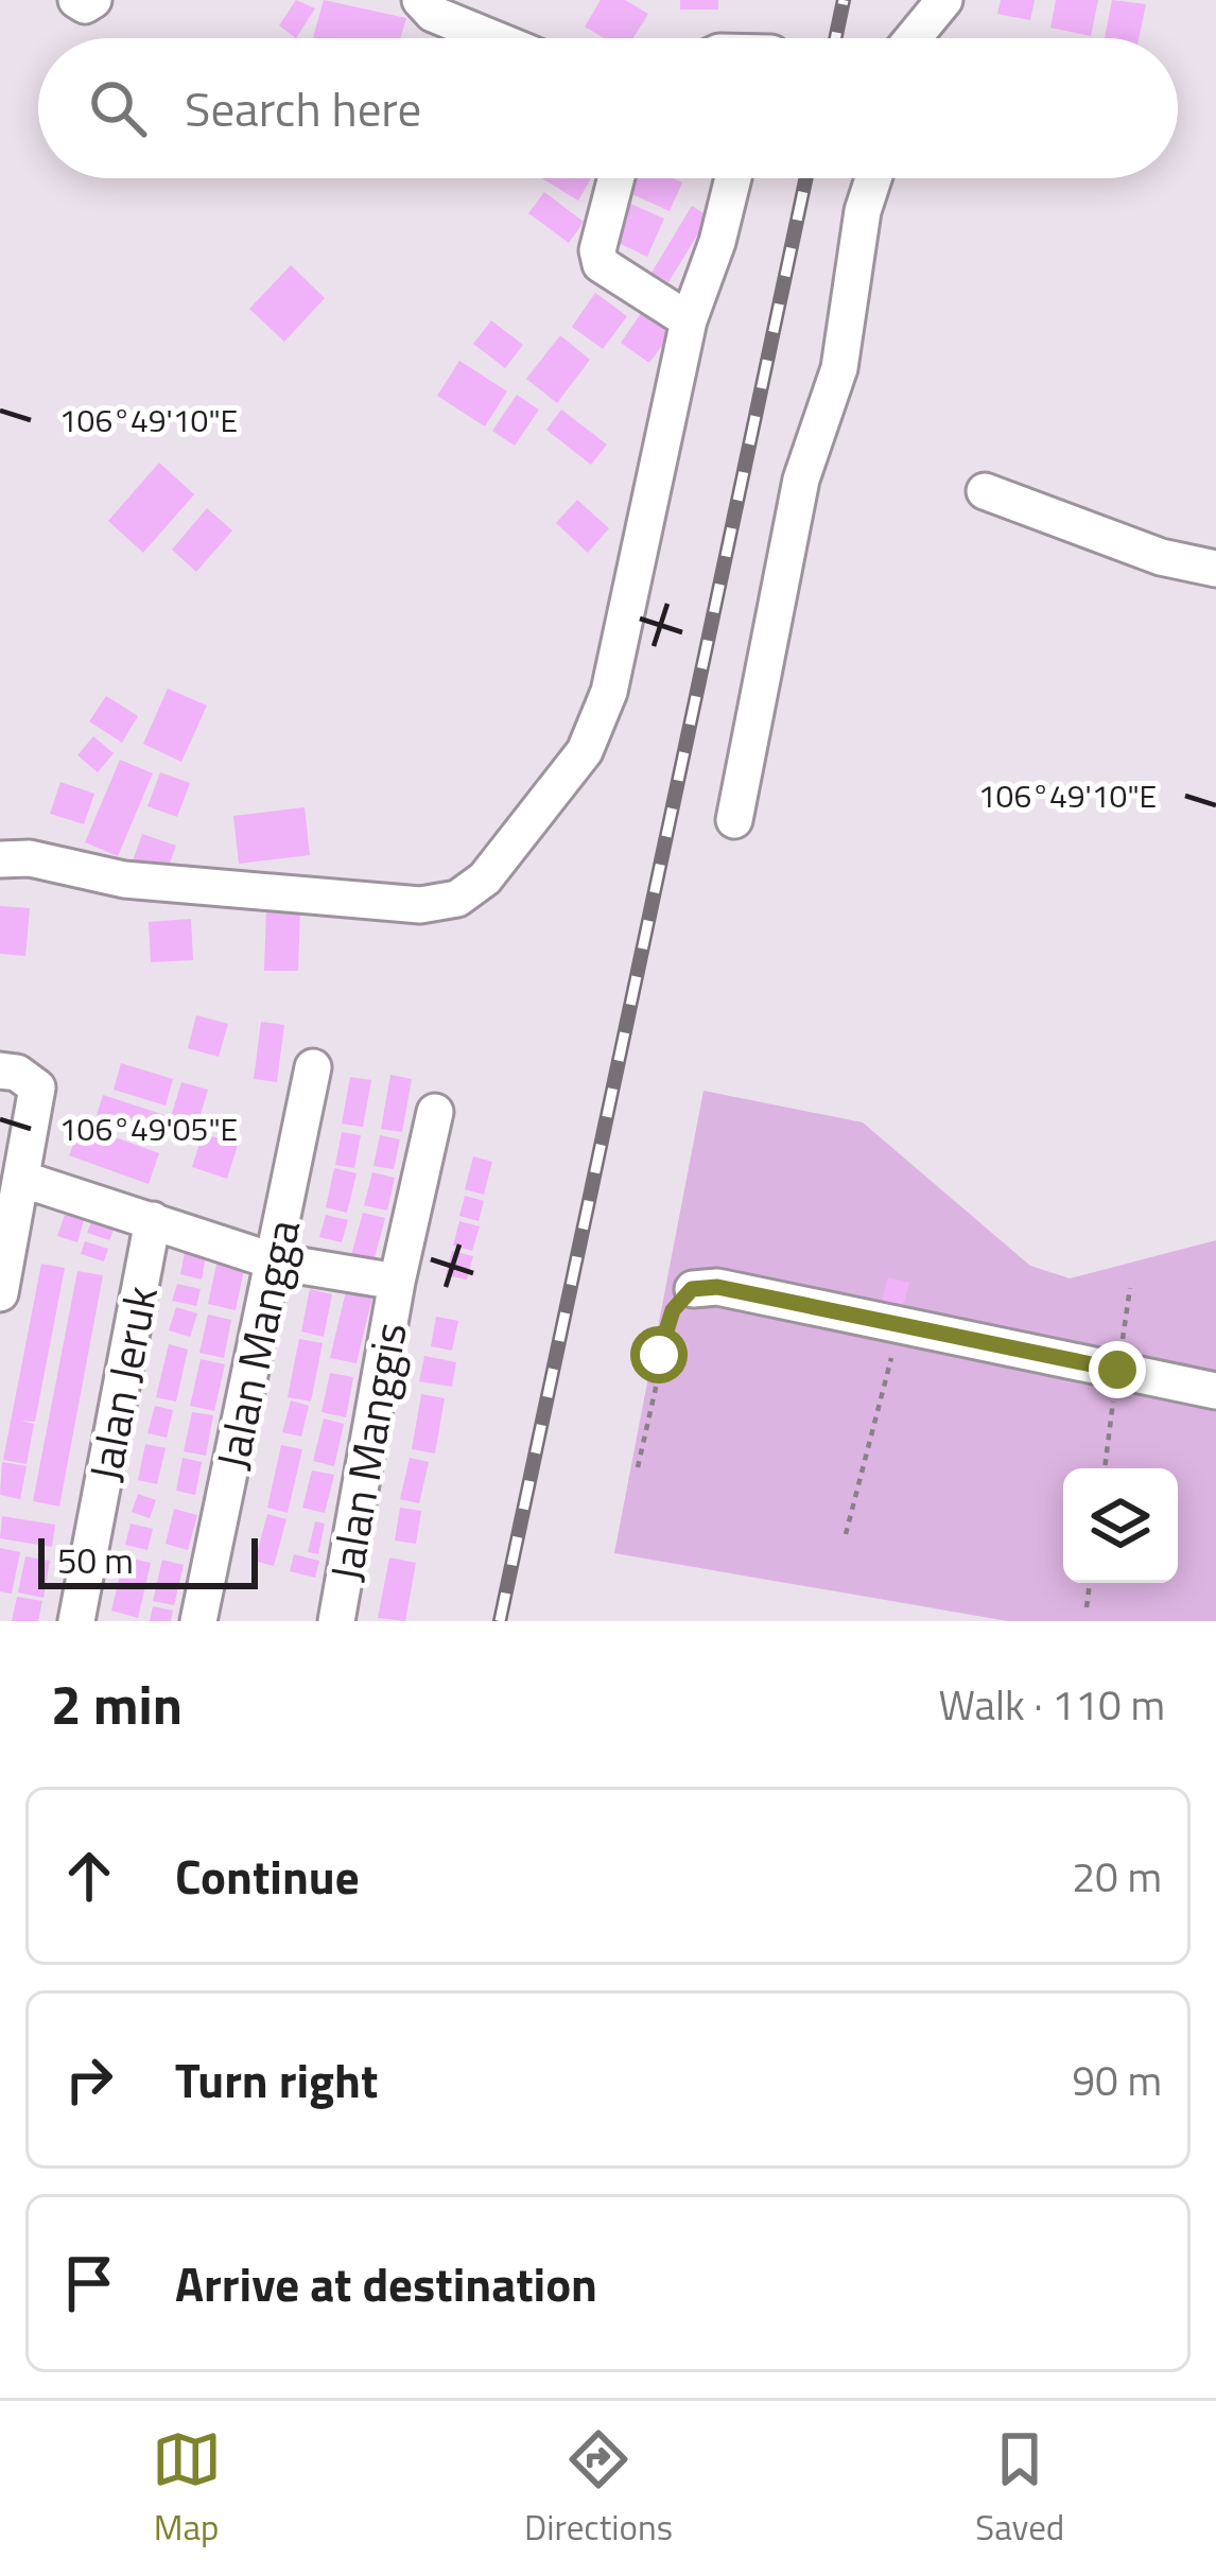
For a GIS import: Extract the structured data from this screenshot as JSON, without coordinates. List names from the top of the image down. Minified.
{"streets":{"street":["Jalan Mangga","Jalan Jeruk","Jalan Manggis"]},"crossings":[["Jalan Mangga","Jalan Jeruk"],["Jalan Jeruk","Jalan Manggis"]],"scale_bar":"50 m","page":{"search":"Search here","scale":"50 m","heading":["2 min","Walk · 110 m"],"list":[["Continue","20 m"],["Turn right","90 m"],"Arrive at destination"],"nav":["Map","Directions","Saved"]},"coordinates":["106°49'10\"E","106°49'05\"E"]}
